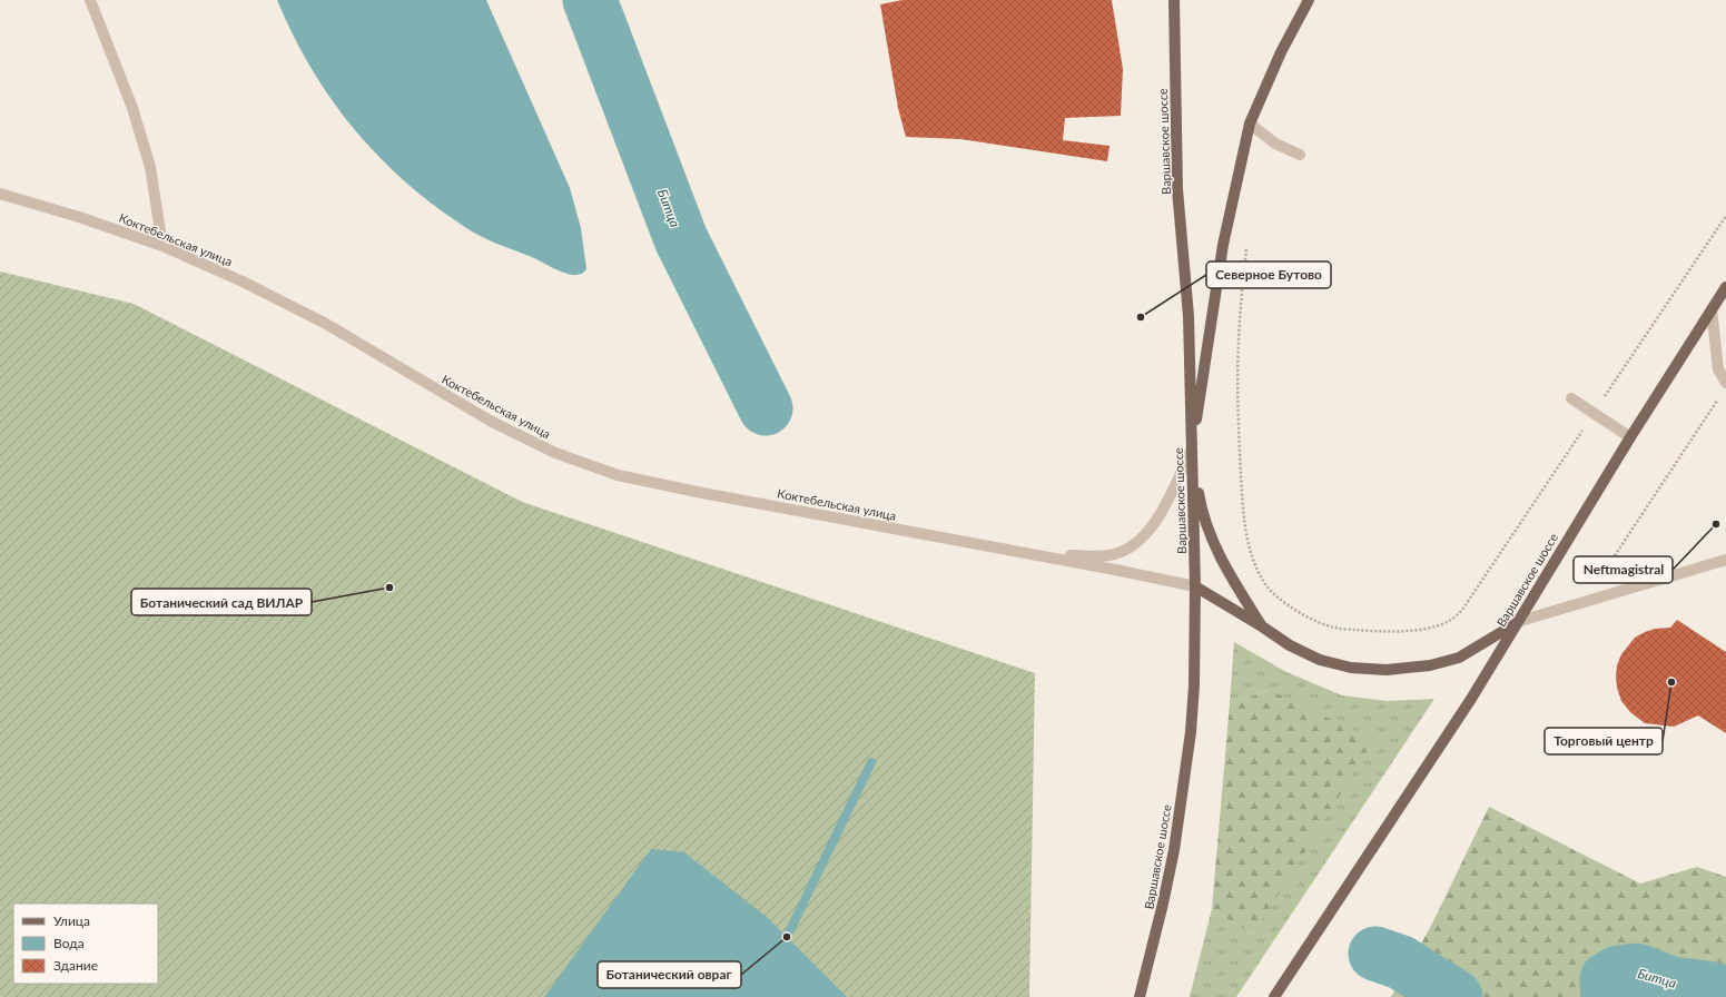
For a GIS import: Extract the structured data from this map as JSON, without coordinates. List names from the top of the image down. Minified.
{"streets":{"main road":["Варшавское шоссе"],"street":["Коктебельская улица"]},"crossings":[["Варшавское шоссе","Коктебельская улица"]],"water":["Битца"],"places":["Северное Бутово","Neftmagistral","Ботанический сад ВИЛАР","Торговый центр","Ботанический овраг"],"legend":["Улица","Вода","Здание"]}
